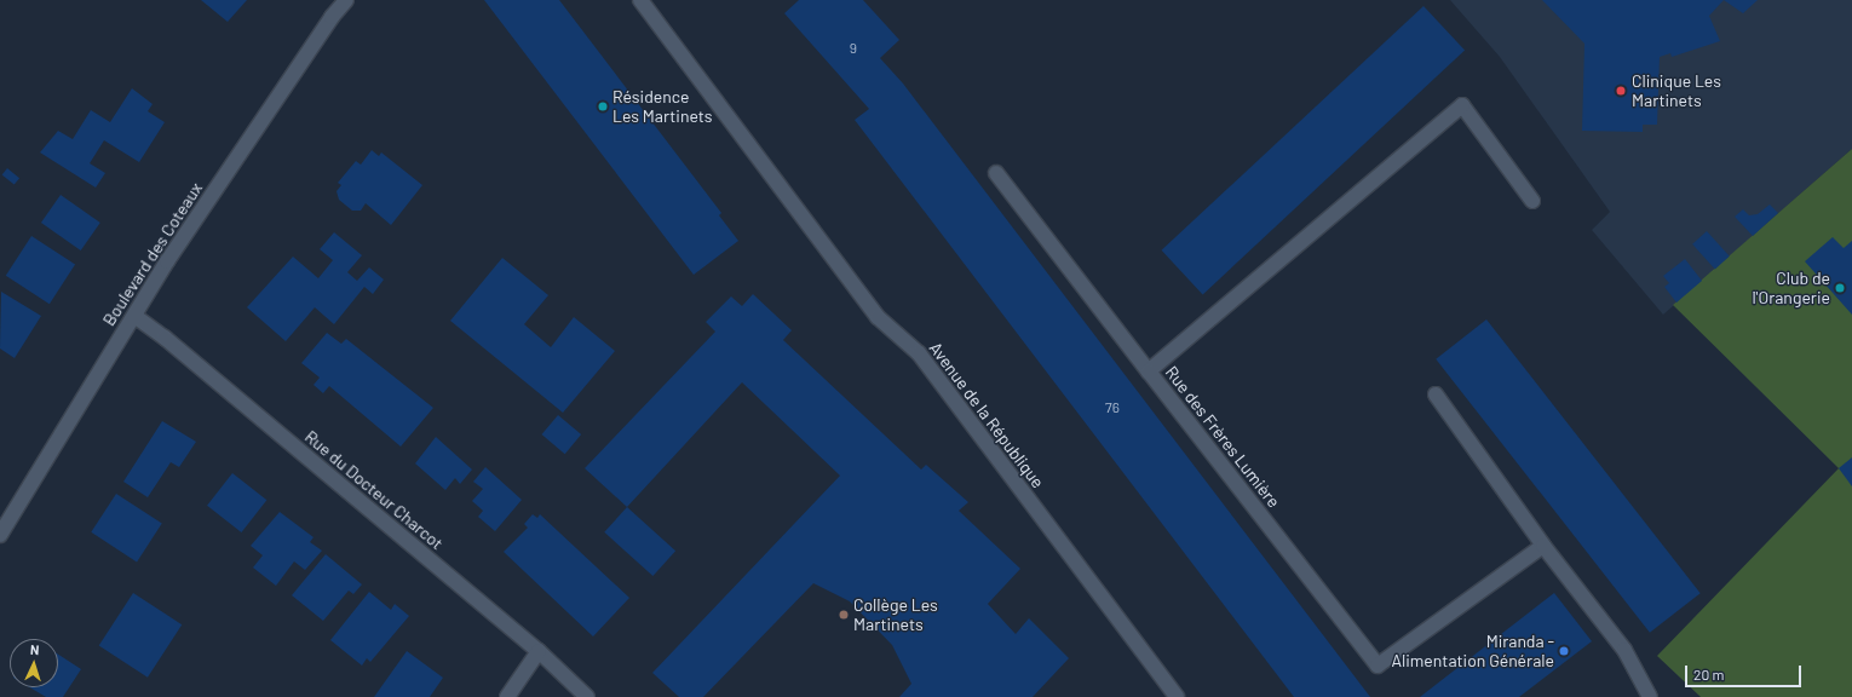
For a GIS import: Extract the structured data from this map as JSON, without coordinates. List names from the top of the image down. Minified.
{"streets":{"street":["Boulevard des Coteaux","Avenue de la République","Rue des Frères Lumière","Rue du Docteur Charcot"]},"crossings":[["Boulevard des Coteaux","Rue du Docteur Charcot"]],"places":["Clinique Les Martinets","Résidence Les Martinets","Club de l'Orangerie","Collège Les Martinets","Miranda - Alimentation Générale"],"house_numbers":["9","76"],"scale_bar":"20 m","north":"top"}
